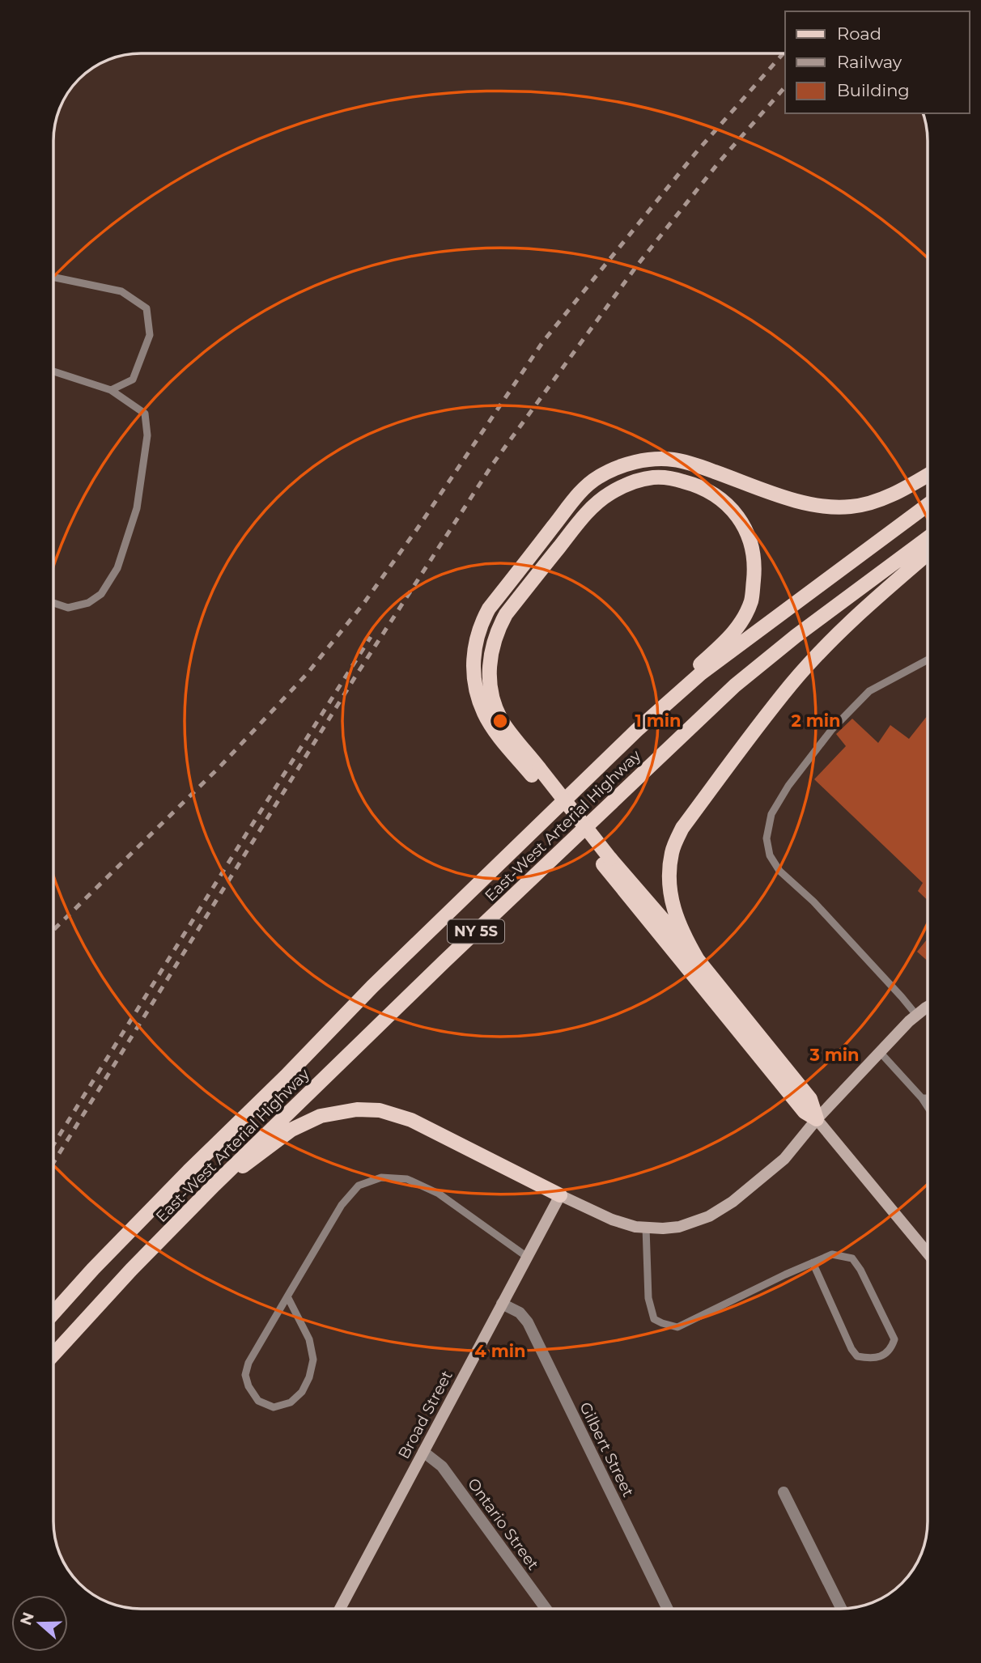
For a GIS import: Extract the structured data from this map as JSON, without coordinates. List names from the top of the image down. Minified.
{"streets":{"main road":["East-West Arterial Highway","NY 5S","Broad Street"],"street":["Gilbert Street","Ontario Street"]},"crossings":[["Broad Street","Gilbert Street"],["Broad Street","Ontario Street"]],"legend":["Road","Railway","Building"],"north":"left","rings":["1 min","2 min","3 min","4 min"]}
